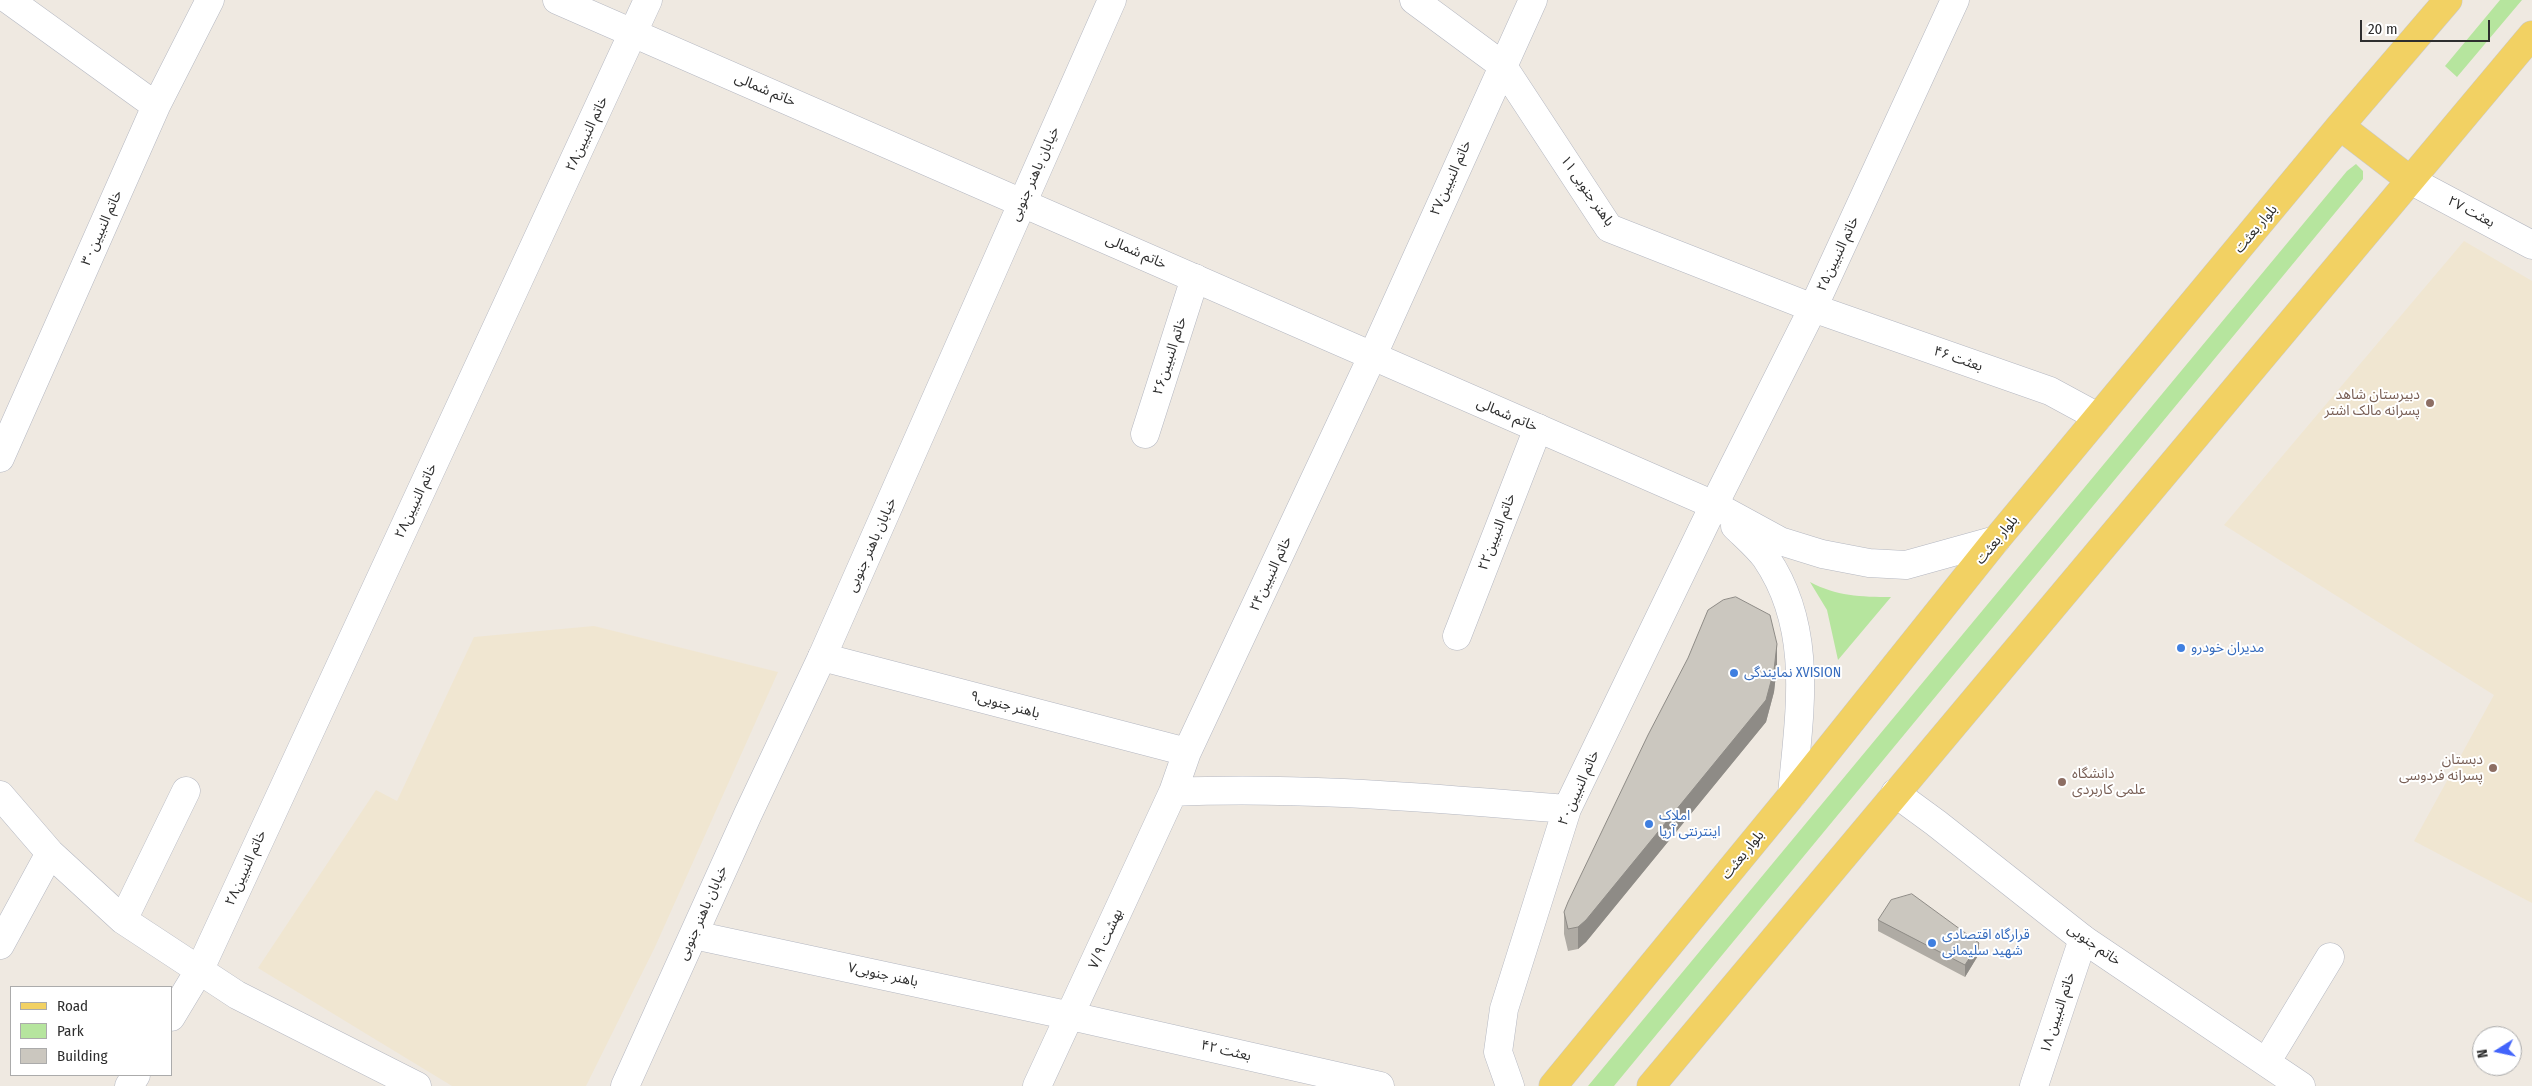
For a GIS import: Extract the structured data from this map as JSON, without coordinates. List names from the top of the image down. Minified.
{"streets":{"main road":["بلوار بعثت"],"street":["خاتم شمالی","خاتم النبیین۲۸","خیابان باهنر جنوبی","خاتم النبیین۲۷","باهنر جنوبی ۱۱","بعثت ۲۷","خاتم النبیین۳۰","خاتم النبیین۲۵","خاتم النبیین۲۶","بعثت ۴۶","خاتم النبیین۲۲","خاتم النبیین۲۴","باهنر جنوبی۹","خاتم النبیین۲۰","بهشت ۷/۹","خاتم جنوبی","باهنر جنوبی۷","خاتم النبیین ۱۸","بعثت ۴۲"]},"crossings":[["خاتم شمالی","خاتم النبیین۲۸"],["خاتم شمالی","خیابان باهنر جنوبی"],["خاتم شمالی","خاتم النبیین۲۷"],["خاتم شمالی","بلوار بعثت"],["خاتم شمالی","خاتم النبیین۲۵"],["خاتم شمالی","خاتم النبیین۲۶"],["خاتم شمالی","خاتم النبیین۲۲"],["خاتم شمالی","خاتم النبیین۲۴"],["خاتم شمالی","خاتم النبیین۲۰"],["خیابان باهنر جنوبی","باهنر جنوبی۹"],["خیابان باهنر جنوبی","باهنر جنوبی۷"],["خاتم النبیین۲۷","باهنر جنوبی ۱۱"],["خاتم النبیین۲۷","خاتم النبیین۲۴"],["باهنر جنوبی ۱۱","خاتم النبیین۲۵"],["باهنر جنوبی ۱۱","بعثت ۴۶"],["بلوار بعثت","بعثت ۴۶"],["خاتم النبیین۲۵","بعثت ۴۶"],["خاتم النبیین۲۵","خاتم النبیین۲۰"],["خاتم النبیین۲۴","باهنر جنوبی۹"],["خاتم النبیین۲۴","بهشت ۷/۹"],["بهشت ۷/۹","باهنر جنوبی۷"],["بهشت ۷/۹","بعثت ۴۲"],["خاتم جنوبی","خاتم النبیین ۱۸"],["باهنر جنوبی۷","بعثت ۴۲"]],"places":["دبیرستان شاهد پسرانه مالک اشتر","مدیران خودرو","نمایندگی XVISION","دبستان پسرانه فردوسی","دانشگاه علمی کاربردی","املاک اینترنتی آریا","قرارگاه اقتصادی شهید سلیمانی"],"legend":["Road","Park","Building"],"scale_bar":"20 m","north":"left"}
